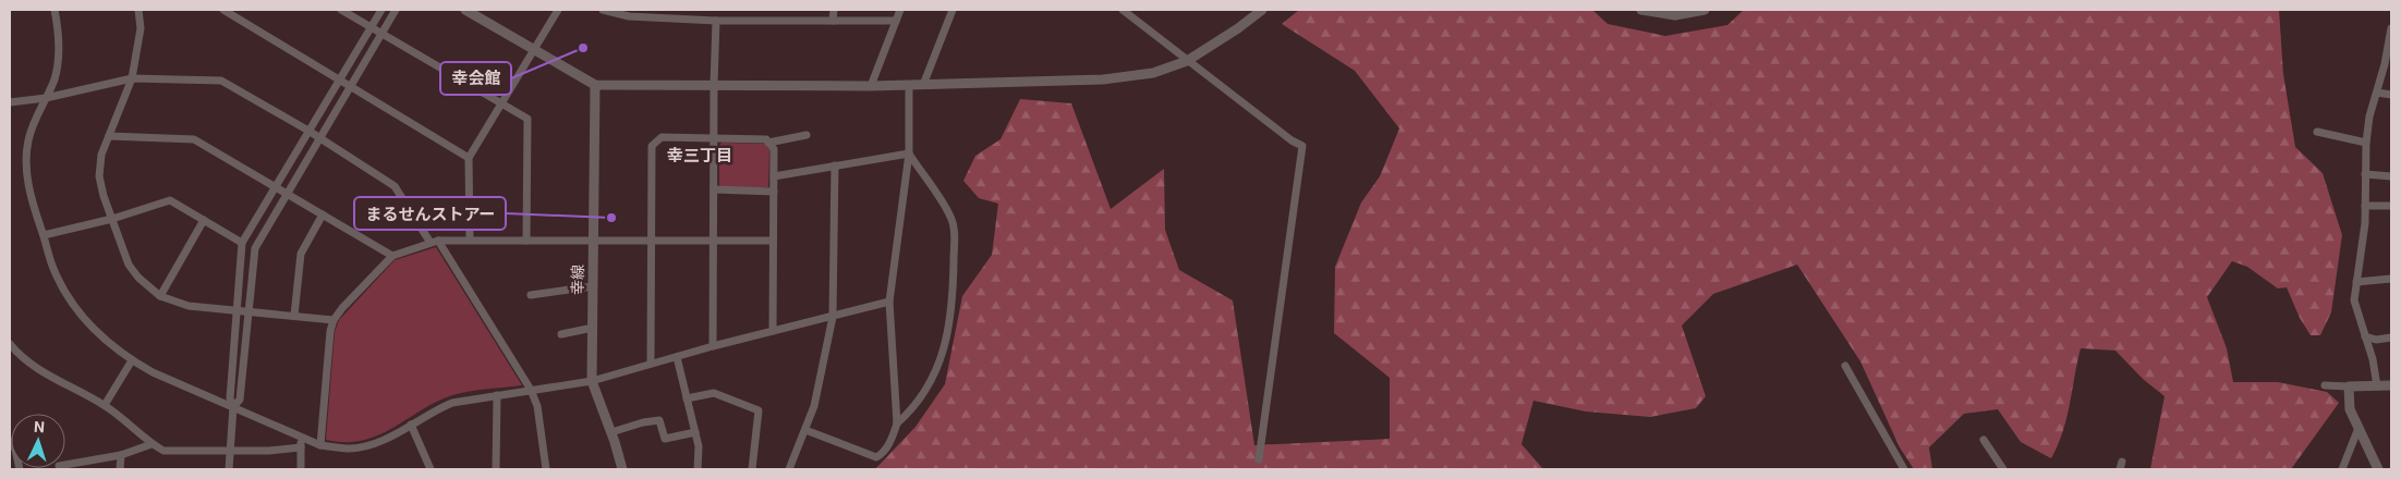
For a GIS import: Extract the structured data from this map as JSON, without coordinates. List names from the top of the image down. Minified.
{"streets":{"street":["幸線"]},"districts":["幸三丁目"],"places":["幸会館","まるせんストアー"],"north":"top"}
